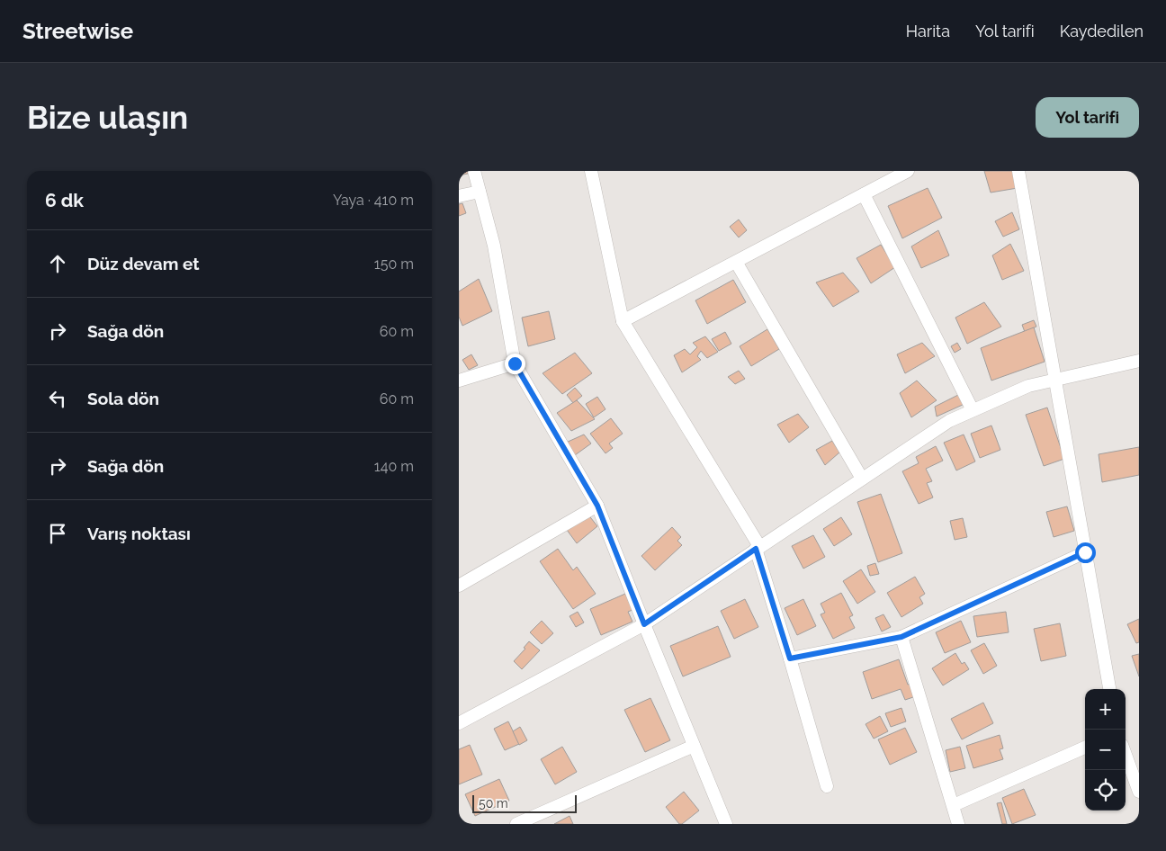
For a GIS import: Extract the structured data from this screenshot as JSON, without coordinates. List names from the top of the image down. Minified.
{"scale_bar":"50 m","page":{"header":"Streetwise","nav":["Harita","Yol tarifi","Kaydedilen"],"buttons":"Yol tarifi","title":"Bize ulaşın","heading":["6 dk","Yaya · 410 m"],"list":[["Düz devam et","150 m"],["Sağa dön","60 m"],["Sola dön","60 m"],["Sağa dön","140 m"],"Varış noktası"],"map_buttons":["+","−"],"scale":"50 m"}}
